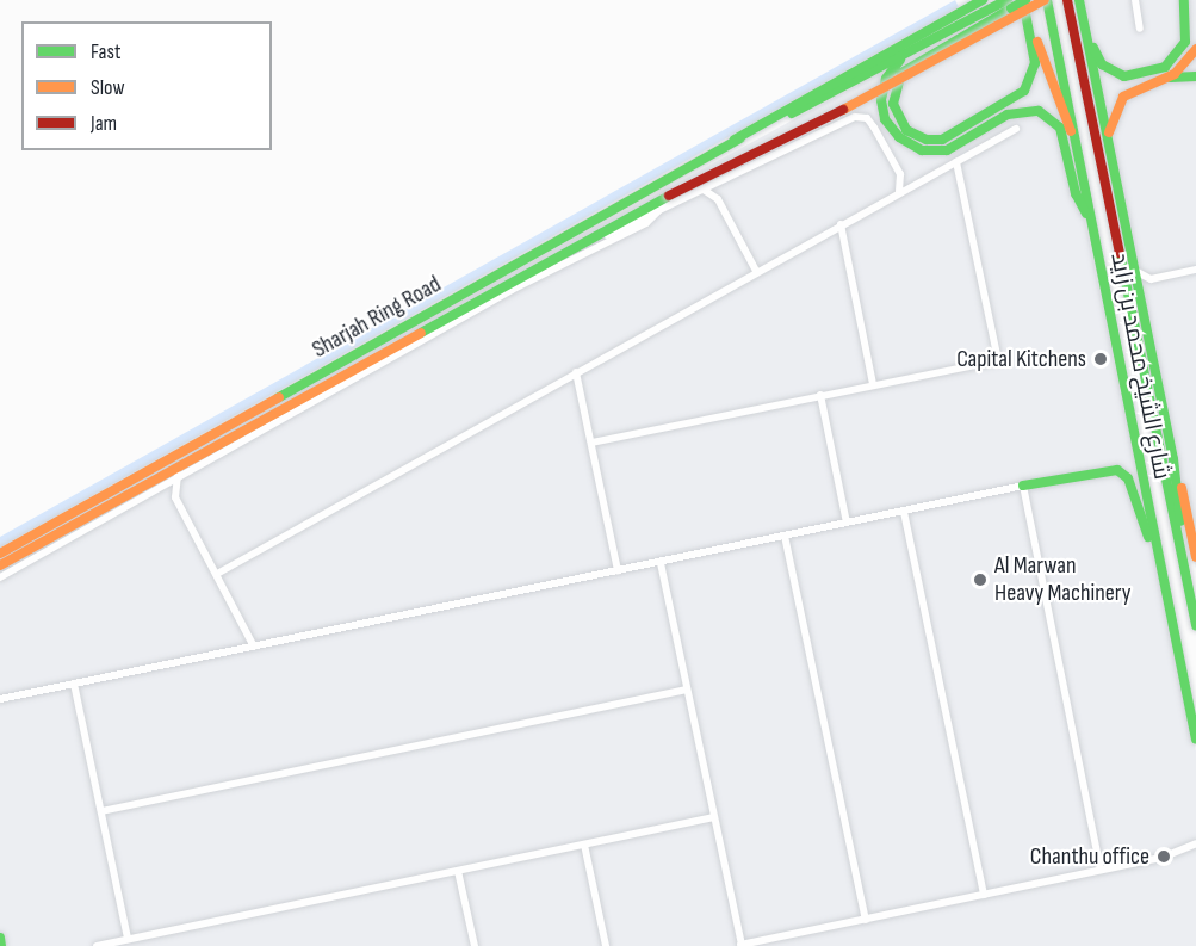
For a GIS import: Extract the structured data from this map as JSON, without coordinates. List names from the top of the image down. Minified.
{"streets":{"main road":["Sharjah Ring Road","شارع الشيخ محمد بن زايد"]},"places":["Capital Kitchens","Al Marwan Heavy Machinery","Chanthu office"],"legend":["Fast","Slow","Jam"]}
